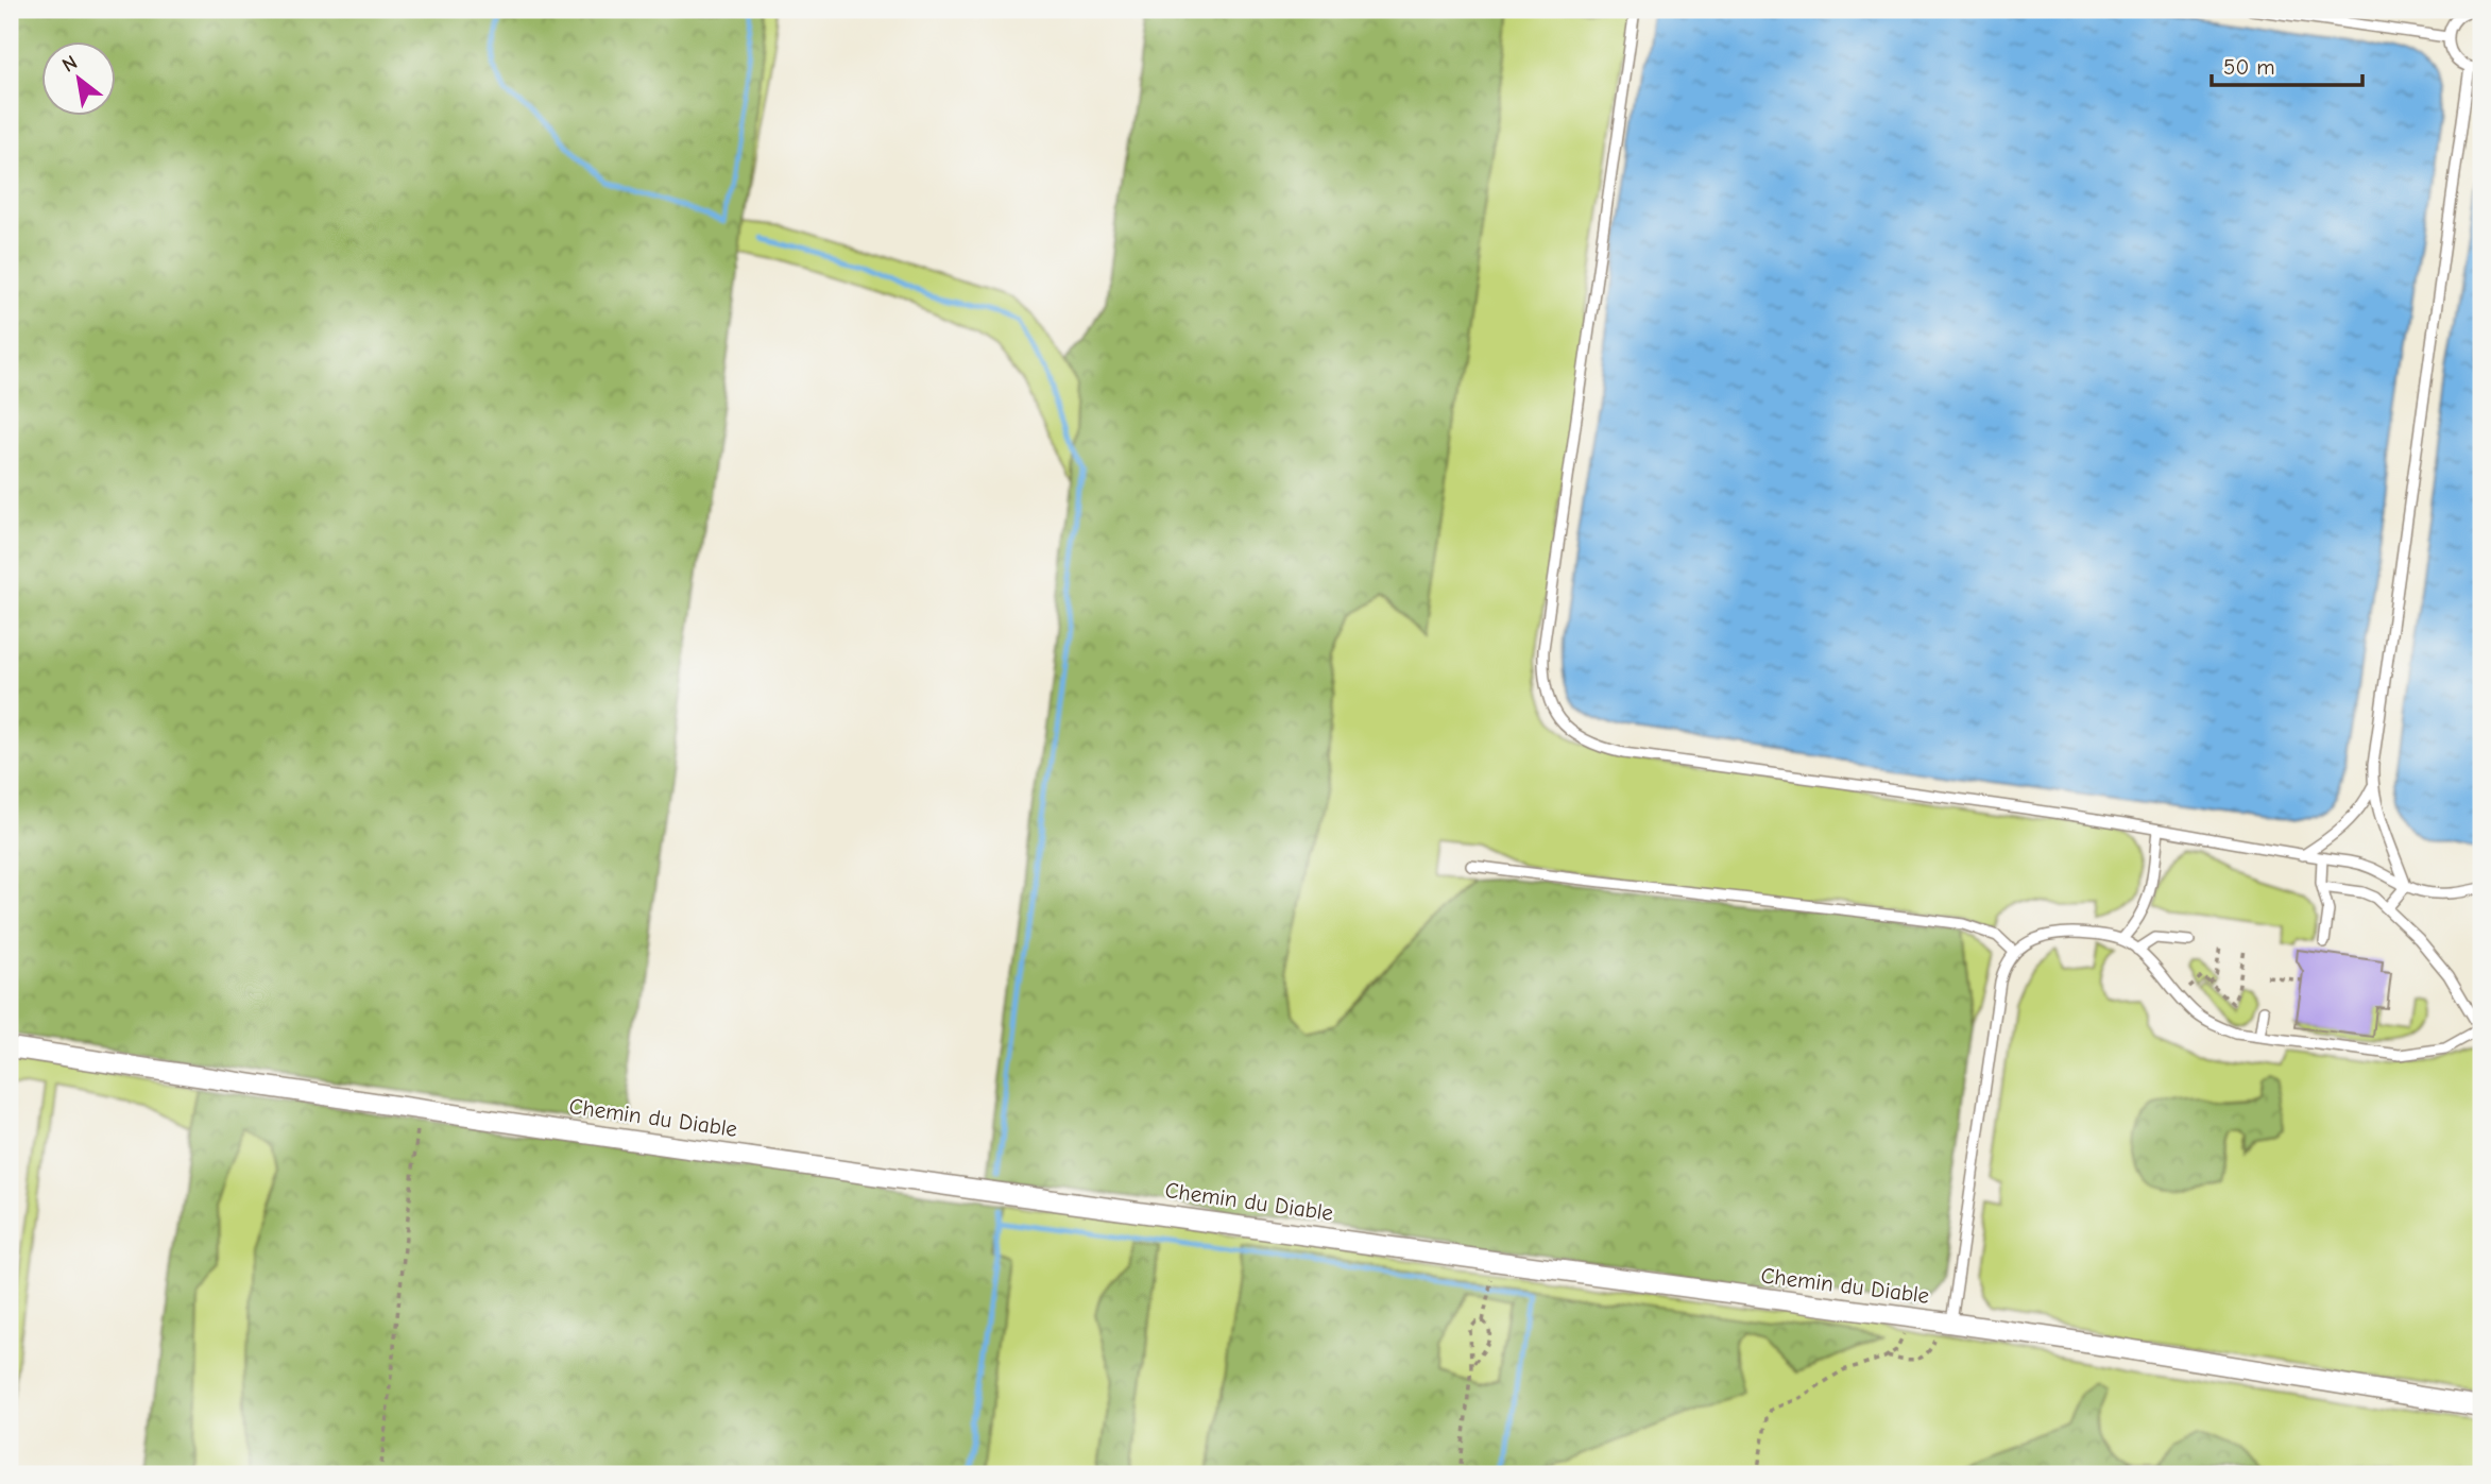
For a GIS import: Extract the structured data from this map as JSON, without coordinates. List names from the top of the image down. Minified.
{"streets":{"street":["Chemin du Diable"]},"scale_bar":"50 m","north":"top left"}
